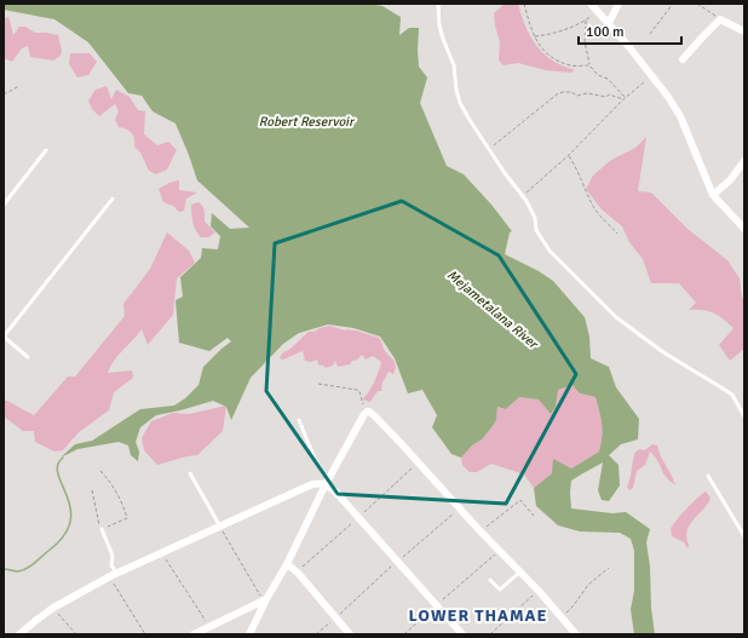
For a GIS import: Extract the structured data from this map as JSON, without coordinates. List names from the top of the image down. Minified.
{"districts":["LOWER THAMAE"],"water":["Robert Reservoir","Mejametalana River"],"scale_bar":"100 m"}
